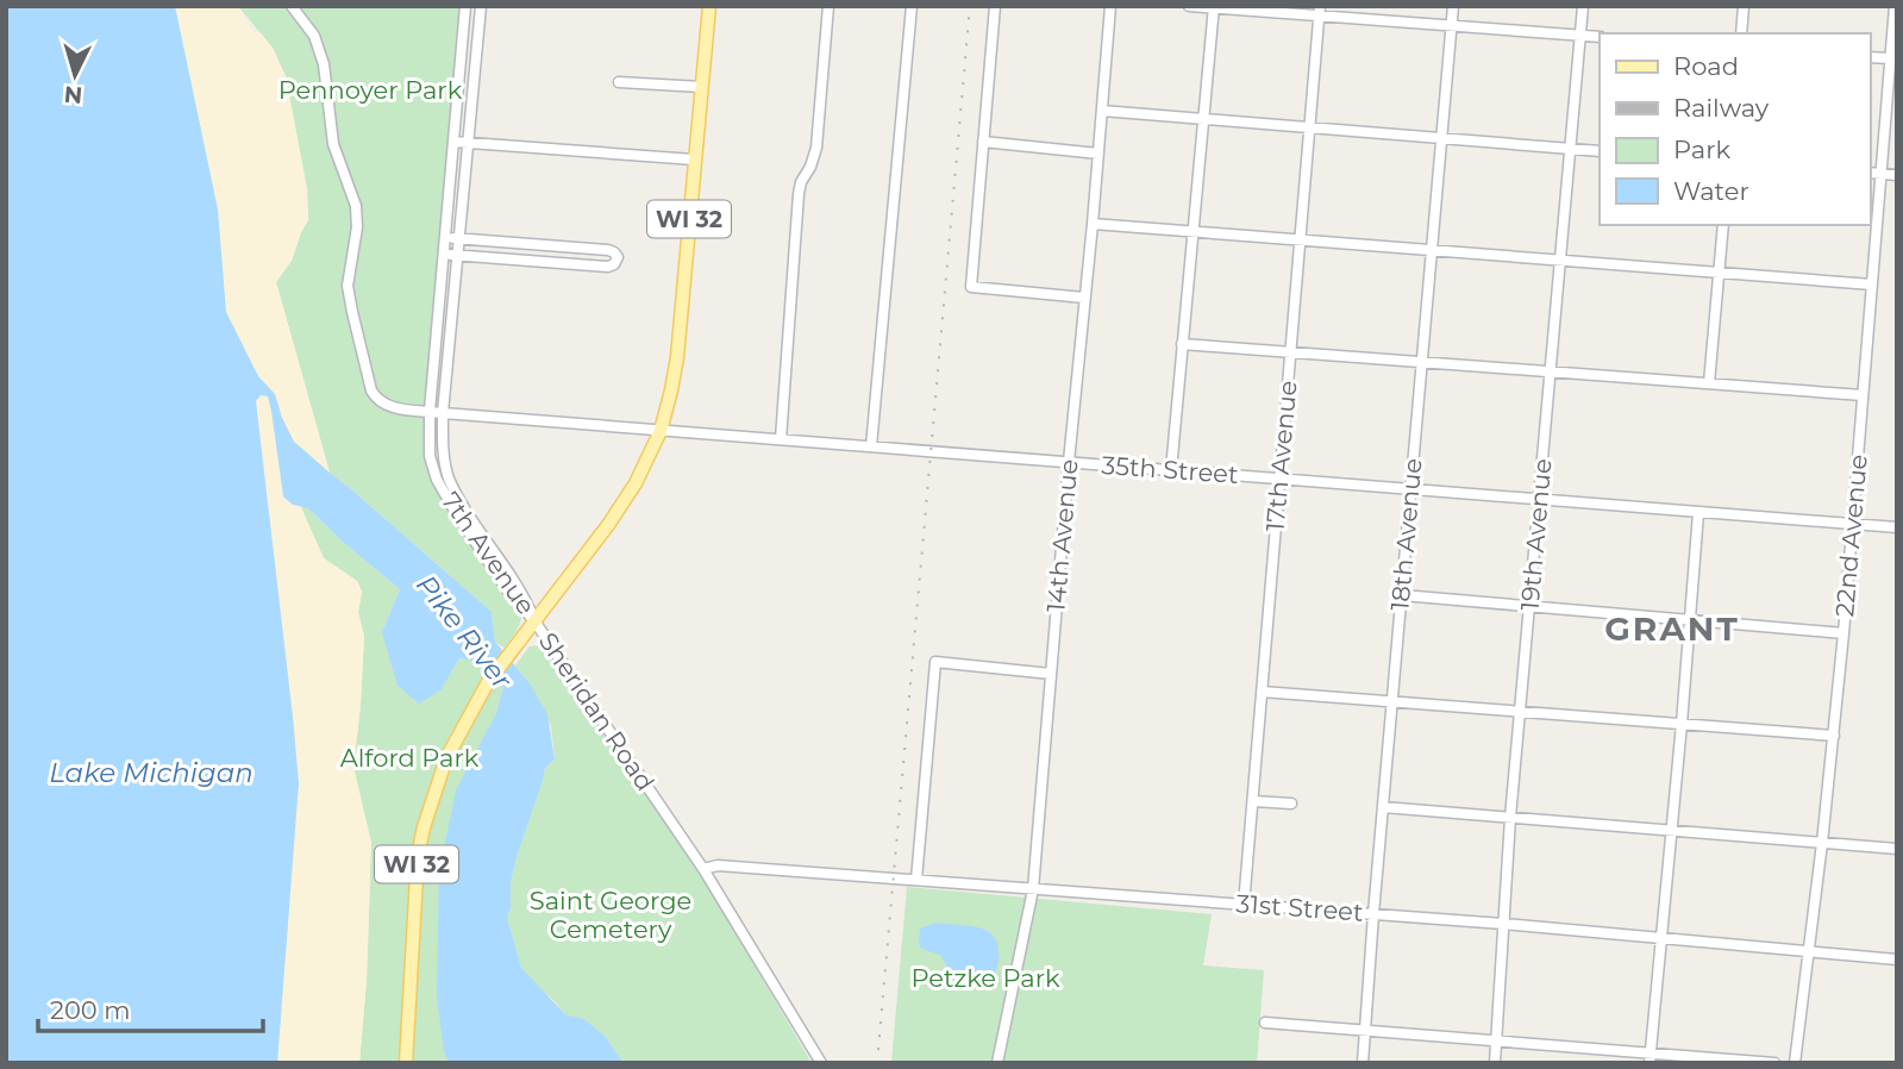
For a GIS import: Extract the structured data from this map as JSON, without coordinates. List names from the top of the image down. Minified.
{"streets":{"main road":["WI 32","Sheridan Road"],"street":["17th Avenue","35th Street","18th Avenue","19th Avenue","14th Avenue","22nd Avenue","7th Avenue","31st Street"]},"crossings":[["WI 32","7th Avenue"],["WI 32","Sheridan Road"],["17th Avenue","35th Street"],["17th Avenue","31st Street"],["35th Street","18th Avenue"],["35th Street","19th Avenue"],["35th Street","14th Avenue"],["35th Street","22nd Avenue"],["35th Street","7th Avenue"],["35th Street","Sheridan Road"],["18th Avenue","31st Street"],["19th Avenue","31st Street"],["14th Avenue","31st Street"],["22nd Avenue","31st Street"],["7th Avenue","Sheridan Road"],["Sheridan Road","31st Street"]],"districts":["GRANT"],"water":["Pike River","Lake Michigan"],"parks":["Pennoyer Park","Alford Park","Saint George Cemetery","Petzke Park"],"legend":["Road","Railway","Park","Water"],"scale_bar":"200 m","north":"bottom"}
